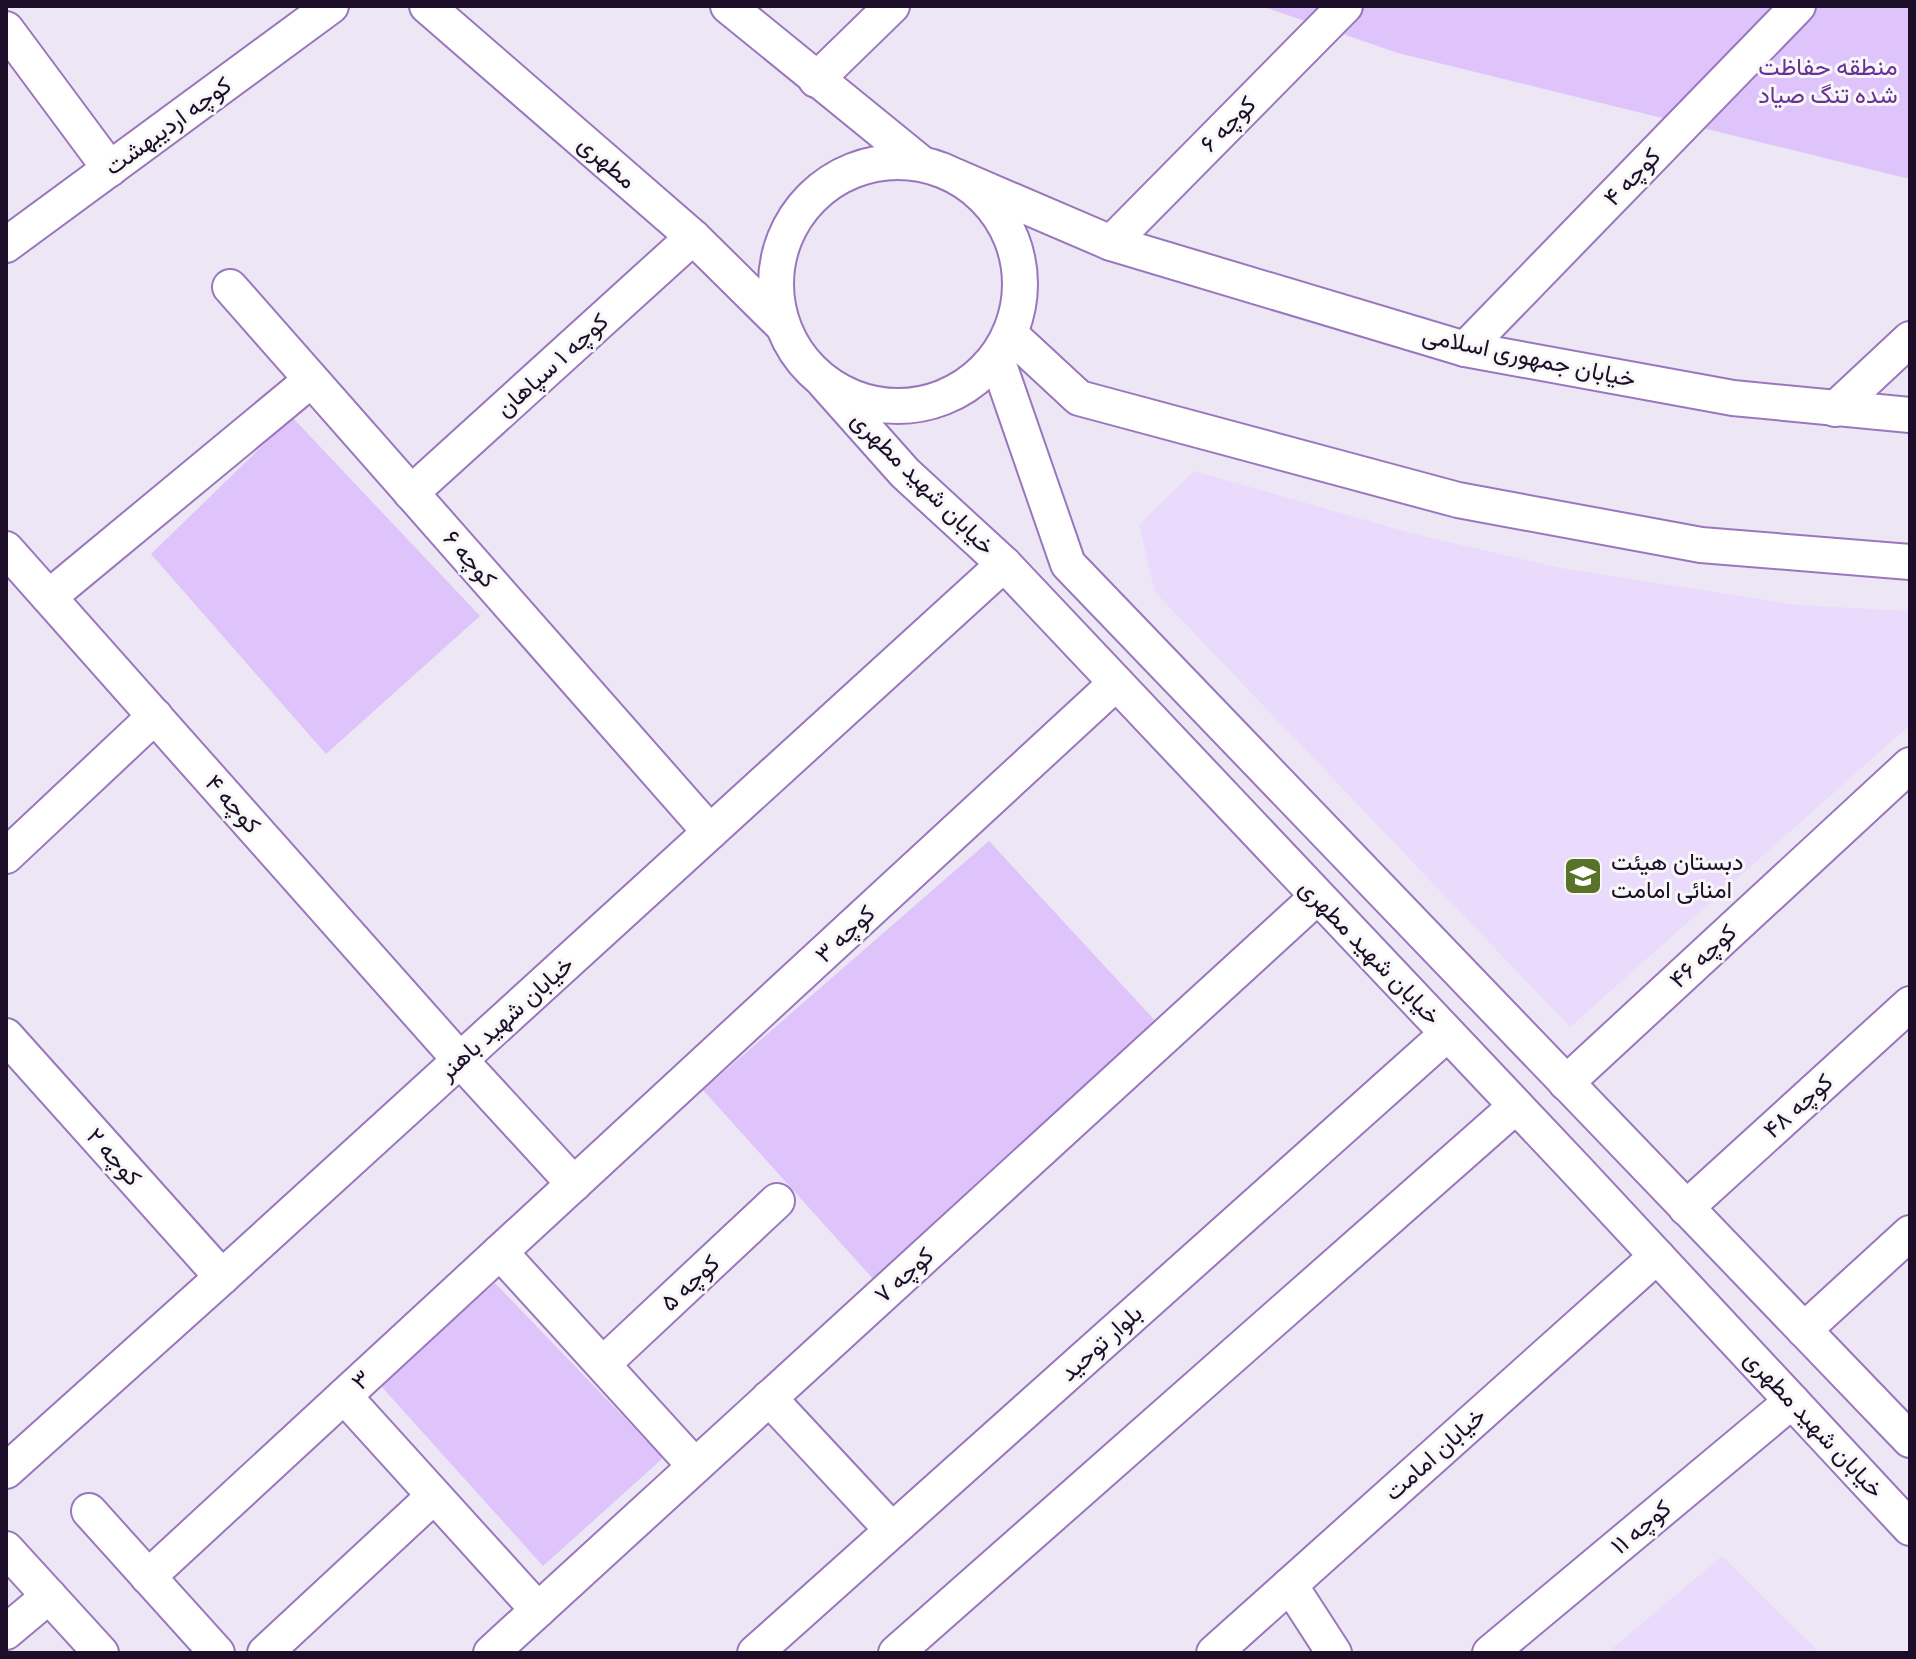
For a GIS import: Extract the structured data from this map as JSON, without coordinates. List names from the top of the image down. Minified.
{"streets":{"street":["کوچه ۶","کوچه اردیبهشت","مطهری","کوچه ۴","خیابان جمهوری اسلامی","کوچه ۱ سپاهان","خیابان شهید مطهری","کوچه ۳","کوچه ۴۶","خیابان شهید باهنر","کوچه ۴۸","کوچه ۲","کوچه ۷","کوچه ۵","بلوار توحید","۳","خیابان امامت","کوچه ۱۱"]},"crossings":[["کوچه ۶","خیابان جمهوری اسلامی"],["کوچه ۶","کوچه ۱ سپاهان"],["کوچه ۶","خیابان شهید باهنر"],["مطهری","خیابان جمهوری اسلامی"],["مطهری","کوچه ۱ سپاهان"],["مطهری","خیابان شهید مطهری"],["کوچه ۴","خیابان جمهوری اسلامی"],["کوچه ۴","کوچه ۳"],["کوچه ۴","خیابان شهید باهنر"],["کوچه ۴","۳"],["خیابان جمهوری اسلامی","خیابان شهید مطهری"],["خیابان شهید مطهری","کوچه ۳"],["خیابان شهید مطهری","خیابان شهید باهنر"],["خیابان شهید مطهری","کوچه ۷"],["خیابان شهید مطهری","بلوار توحید"],["خیابان شهید مطهری","خیابان امامت"],["خیابان شهید مطهری","کوچه ۱۱"],["کوچه ۳","۳"],["خیابان شهید باهنر","کوچه ۲"]],"parks":["منطقه حفاظت شده تنگ صیاد"],"places":{"school or university":["دبستان هیئت امنائی امامت"]}}
